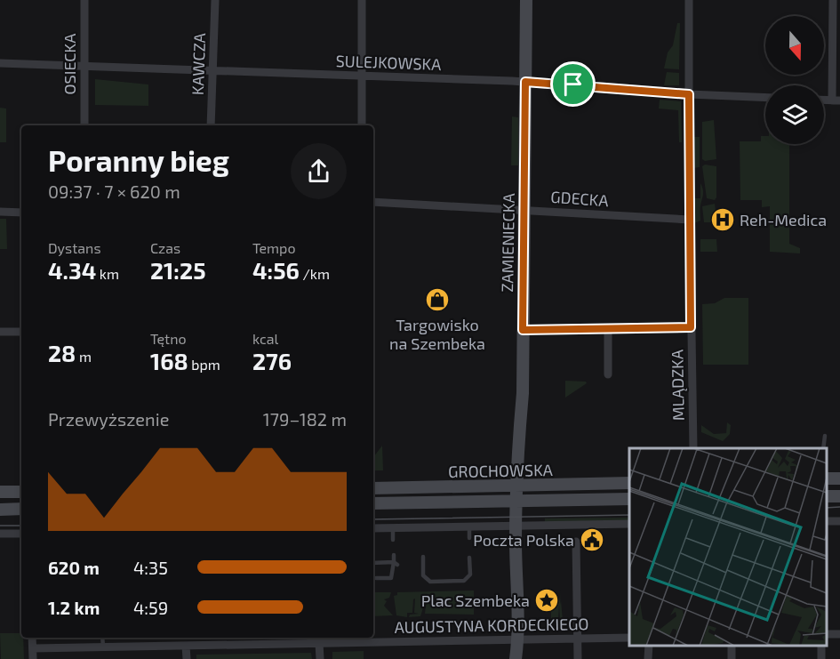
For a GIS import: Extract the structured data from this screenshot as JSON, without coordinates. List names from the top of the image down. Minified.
{"streets":{"street":["SULEJKOWSKA","OSIECKA","KAWCZA","GDECKA","ZAMIENIECKA","MLĄDZKA","GROCHOWSKA","AUGUSTYNA KORDECKIEGO"]},"crossings":[["SULEJKOWSKA","OSIECKA"],["SULEJKOWSKA","KAWCZA"],["SULEJKOWSKA","ZAMIENIECKA"],["SULEJKOWSKA","MLĄDZKA"],["GDECKA","ZAMIENIECKA"],["GDECKA","MLĄDZKA"],["ZAMIENIECKA","GROCHOWSKA"],["ZAMIENIECKA","AUGUSTYNA KORDECKIEGO"]],"places":{"hospital":["Reh-Medica"],"shop":["Targowisko na Szembeka"],"public building":["Poczta Polska"],"place":["Plac Szembeka"]},"north":"bottom","page":{"heading":["Poranny bieg","09:37 · 7 × 620 m"],"stats":[["Dystans","4.34 km"],["Czas","21:25"],["Tempo","4:56 /km"],["28 m"],["Tętno","168 bpm"],["kcal","276"]],"chart":["Przewyższenie","179–182 m"],"list":[{"name":"620 m","note":"4:35"},{"name":"1.2 km","note":"4:59"}]}}
